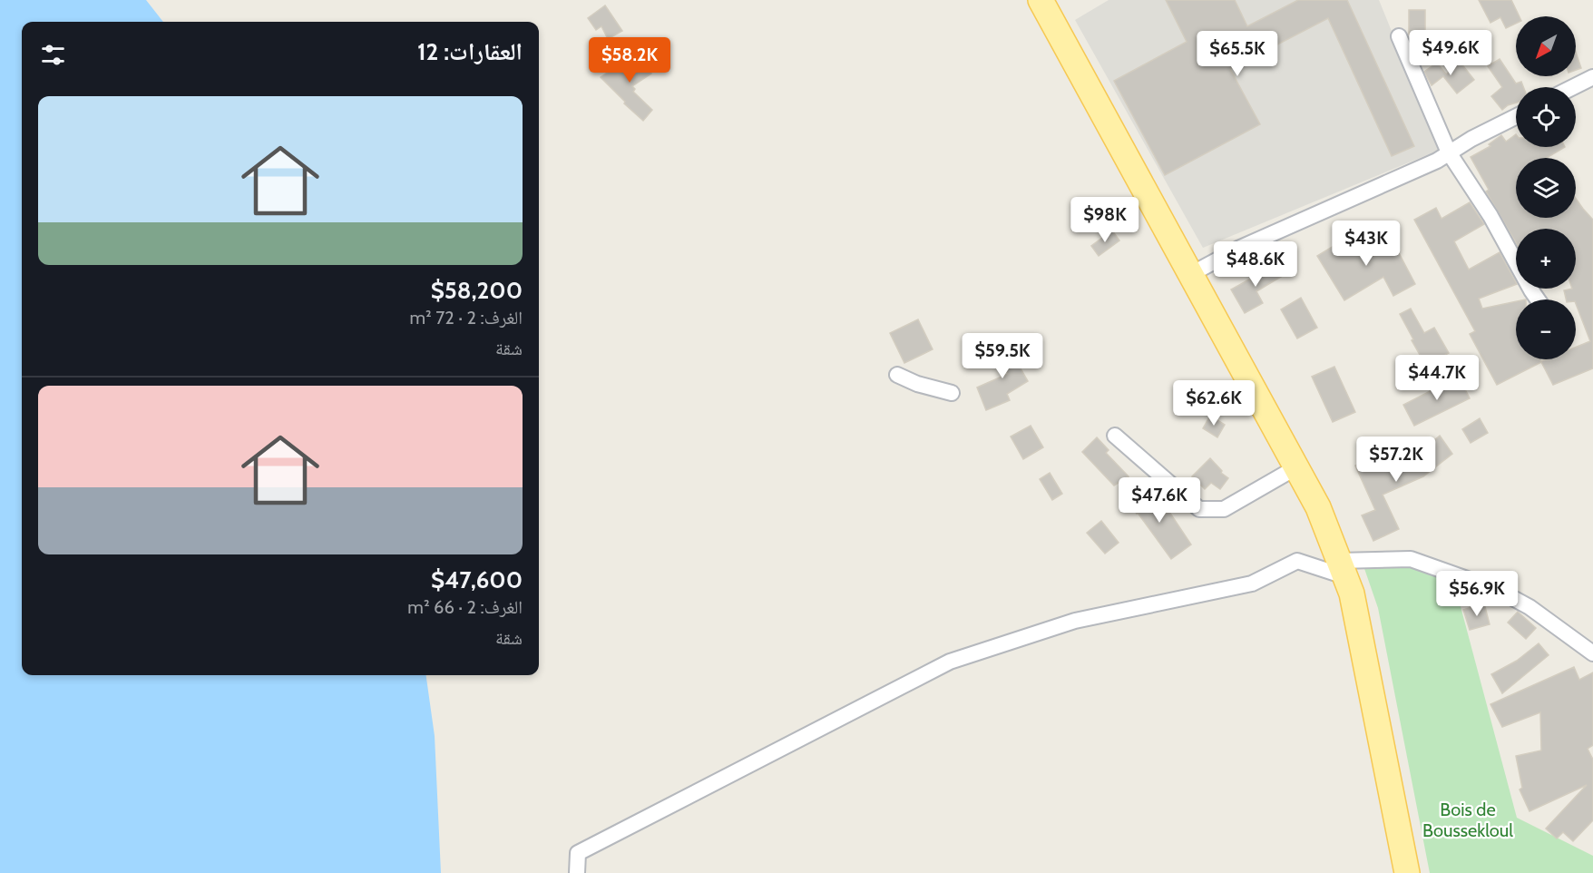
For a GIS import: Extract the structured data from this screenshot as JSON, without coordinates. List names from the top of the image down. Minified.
{"parks":["Bois de Boussekloul"],"north":"bottom left","page":{"map_buttons":["+","−"],"heading":"العقارات: 12","price":["$49.6K","$65.5K","$58.2K","$98K","$43K","$48.6K","$59.5K","$44.7K","$62.6K","$57.2K","$47.6K","$56.9K"],"list":[{"name":"$58,200","note":"الغرف: 2 · 72 m² · شقة"},{"name":"$47,600","note":"الغرف: 2 · 66 m² · شقة"}]}}
